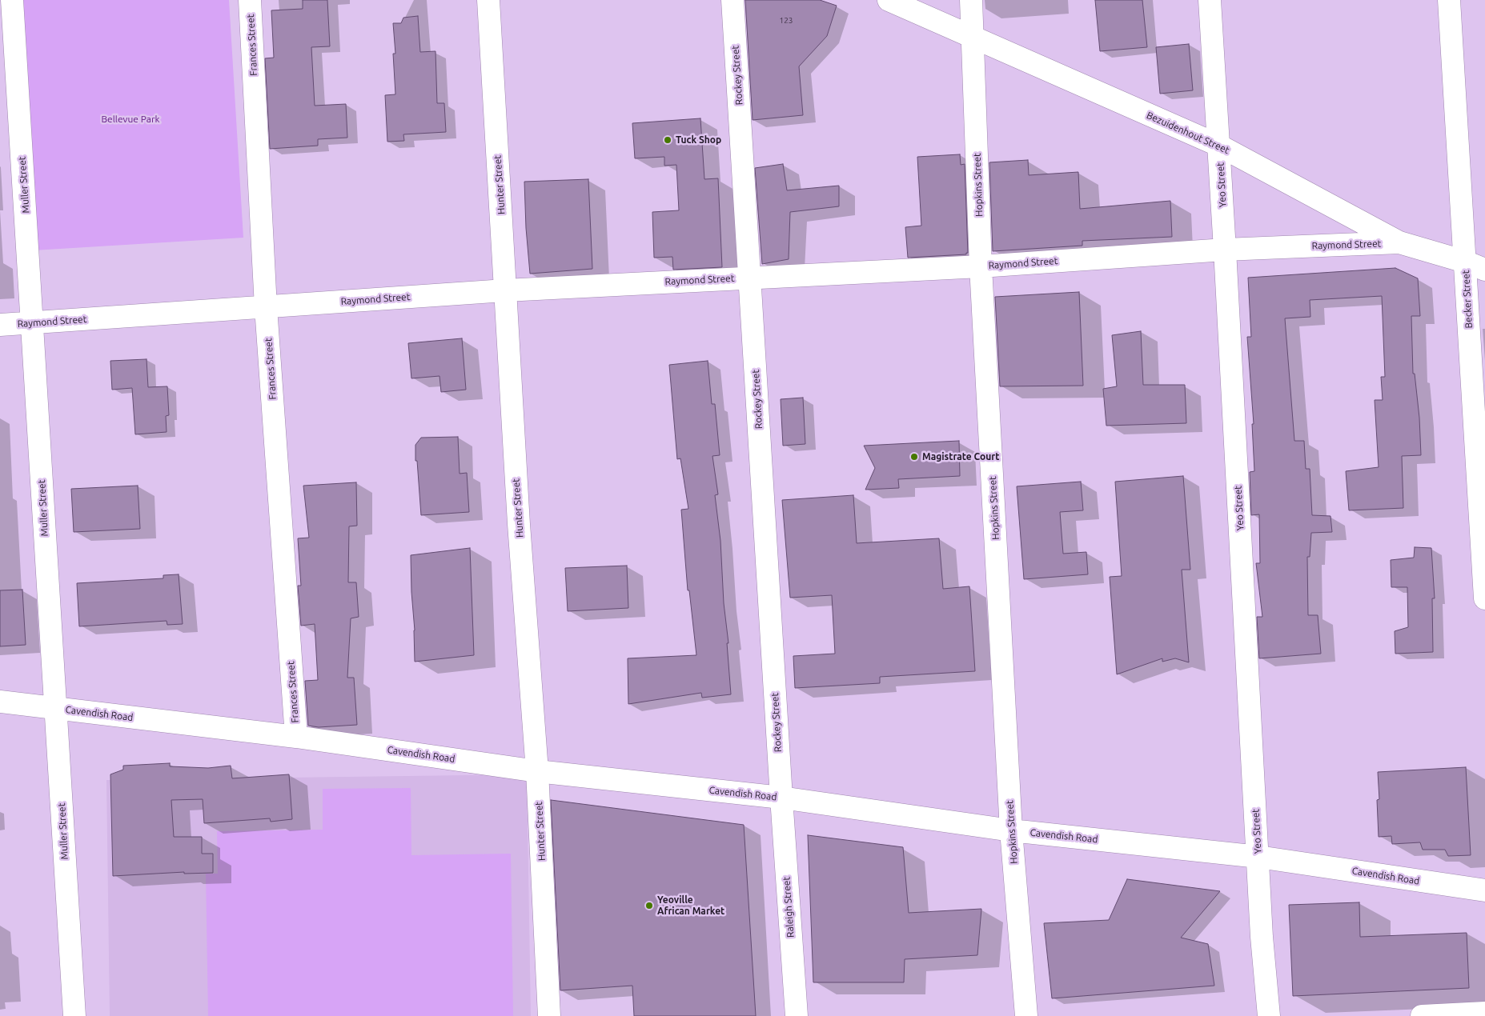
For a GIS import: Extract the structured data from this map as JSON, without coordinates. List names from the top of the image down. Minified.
{"streets":{"street":["Frances Street","Rockey Street","Bezuidenhout Street","Muller Street","Hunter Street","Hopkins Street","Yeo Street","Raymond Street","Becker Street","Cavendish Road","Raleigh Street"]},"crossings":[["Frances Street","Raymond Street"],["Frances Street","Cavendish Road"],["Rockey Street","Raymond Street"],["Rockey Street","Cavendish Road"],["Rockey Street","Raleigh Street"],["Bezuidenhout Street","Hopkins Street"],["Bezuidenhout Street","Yeo Street"],["Bezuidenhout Street","Raymond Street"],["Bezuidenhout Street","Becker Street"],["Muller Street","Raymond Street"],["Muller Street","Cavendish Road"],["Hunter Street","Raymond Street"],["Hunter Street","Cavendish Road"],["Hopkins Street","Raymond Street"],["Hopkins Street","Cavendish Road"],["Yeo Street","Raymond Street"],["Yeo Street","Cavendish Road"],["Cavendish Road","Raleigh Street"]],"parks":["Bellevue Park"],"places":["Tuck Shop","Magistrate Court","Yeoville African Market"],"house_numbers":["123"]}
